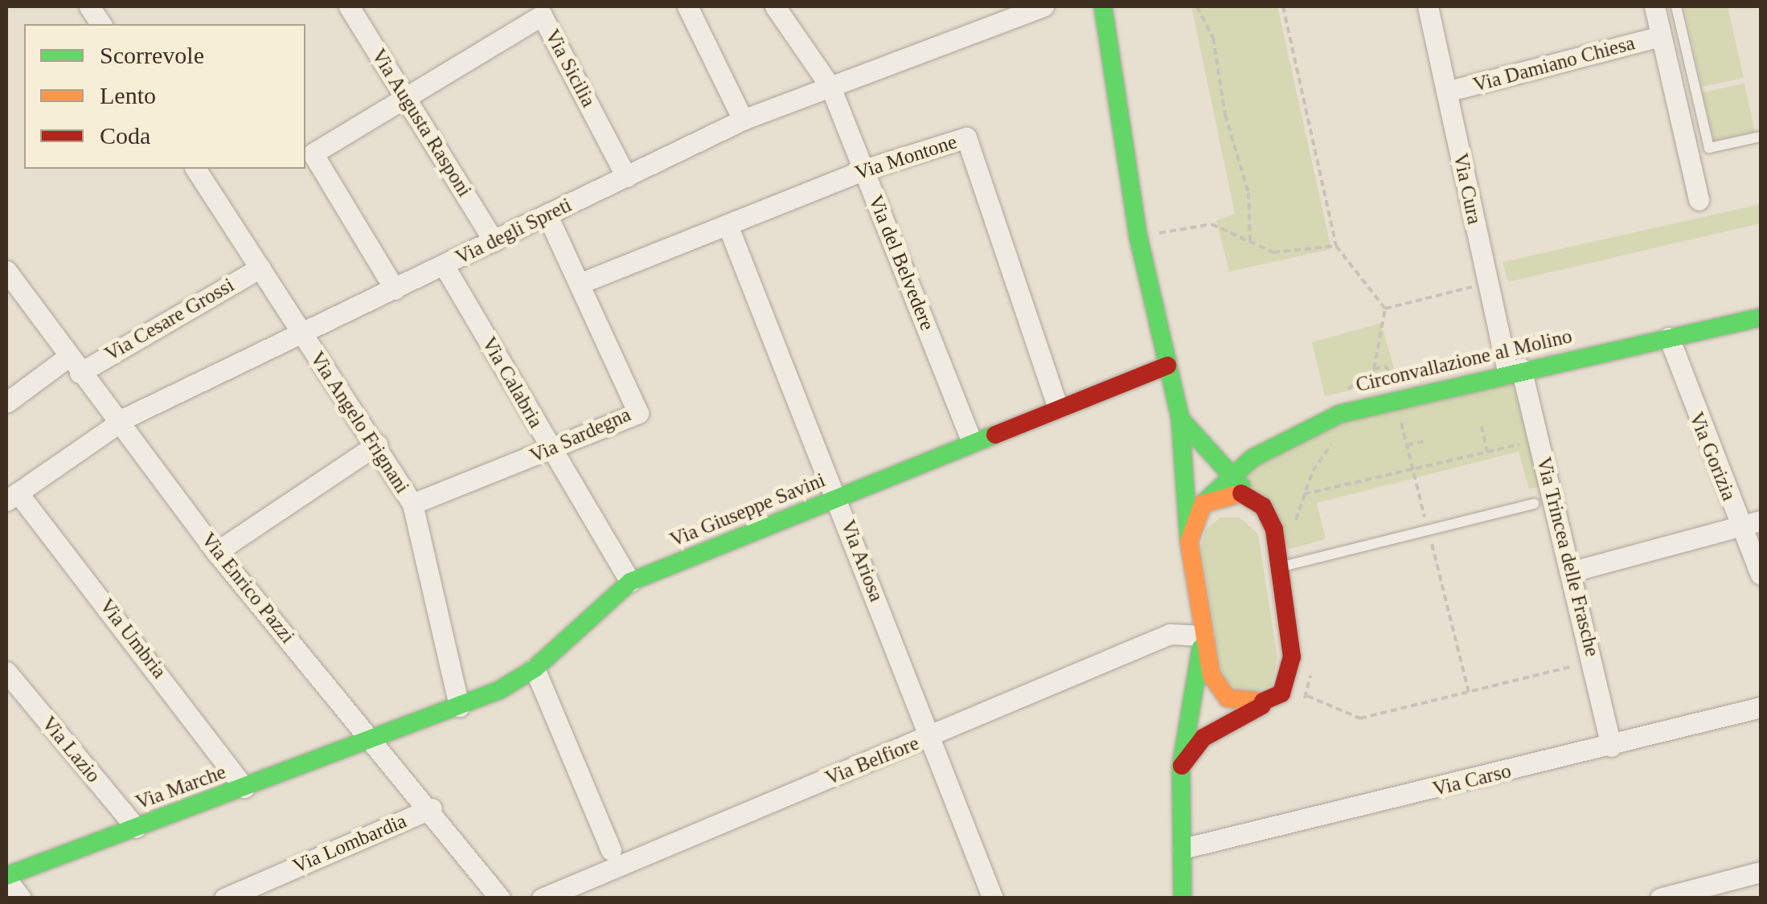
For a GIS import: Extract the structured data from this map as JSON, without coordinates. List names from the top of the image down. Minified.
{"streets":{"street":["Via Damiano Chiesa","Via Sicilia","Via Augusta Rasponi","Via Montone","Via Cura","Via degli Spreti","Via del Belvedere","Via Cesare Grossi","Circonvallazione al Molino","Via Calabria","Via Angelo Frignani","Via Sardegna","Via Gorizia","Via Giuseppe Savini","Via Trincea delle Frasche","Via Ariosa","Via Enrico Pazzi","Via Umbria","Via Lazio","Via Belfiore","Via Carso","Via Marche","Via Lombardia"]},"crossings":[["Via Damiano Chiesa","Via Cura"],["Via Sicilia","Via Augusta Rasponi"],["Via Sicilia","Via degli Spreti"],["Via Augusta Rasponi","Via degli Spreti"],["Via Montone","Via del Belvedere"],["Via Montone","Via Sardegna"],["Via Montone","Via Giuseppe Savini"],["Via Montone","Via Ariosa"],["Via Cura","Circonvallazione al Molino"],["Via Cura","Via Trincea delle Frasche"],["Via degli Spreti","Via del Belvedere"],["Via degli Spreti","Via Calabria"],["Via degli Spreti","Via Angelo Frignani"],["Via degli Spreti","Via Sardegna"],["Via degli Spreti","Via Enrico Pazzi"],["Via degli Spreti","Via Umbria"],["Via del Belvedere","Via Giuseppe Savini"],["Via Cesare Grossi","Via Angelo Frignani"],["Via Cesare Grossi","Via Enrico Pazzi"],["Circonvallazione al Molino","Via Gorizia"],["Circonvallazione al Molino","Via Trincea delle Frasche"],["Via Calabria","Via Sardegna"],["Via Calabria","Via Giuseppe Savini"],["Via Angelo Frignani","Via Sardegna"],["Via Angelo Frignani","Via Giuseppe Savini"],["Via Giuseppe Savini","Via Ariosa"],["Via Giuseppe Savini","Via Enrico Pazzi"],["Via Giuseppe Savini","Via Marche"],["Via Trincea delle Frasche","Via Carso"],["Via Ariosa","Via Belfiore"],["Via Enrico Pazzi","Via Marche"],["Via Enrico Pazzi","Via Lombardia"],["Via Umbria","Via Marche"],["Via Lazio","Via Marche"]],"legend":["Scorrevole","Lento","Coda"]}
